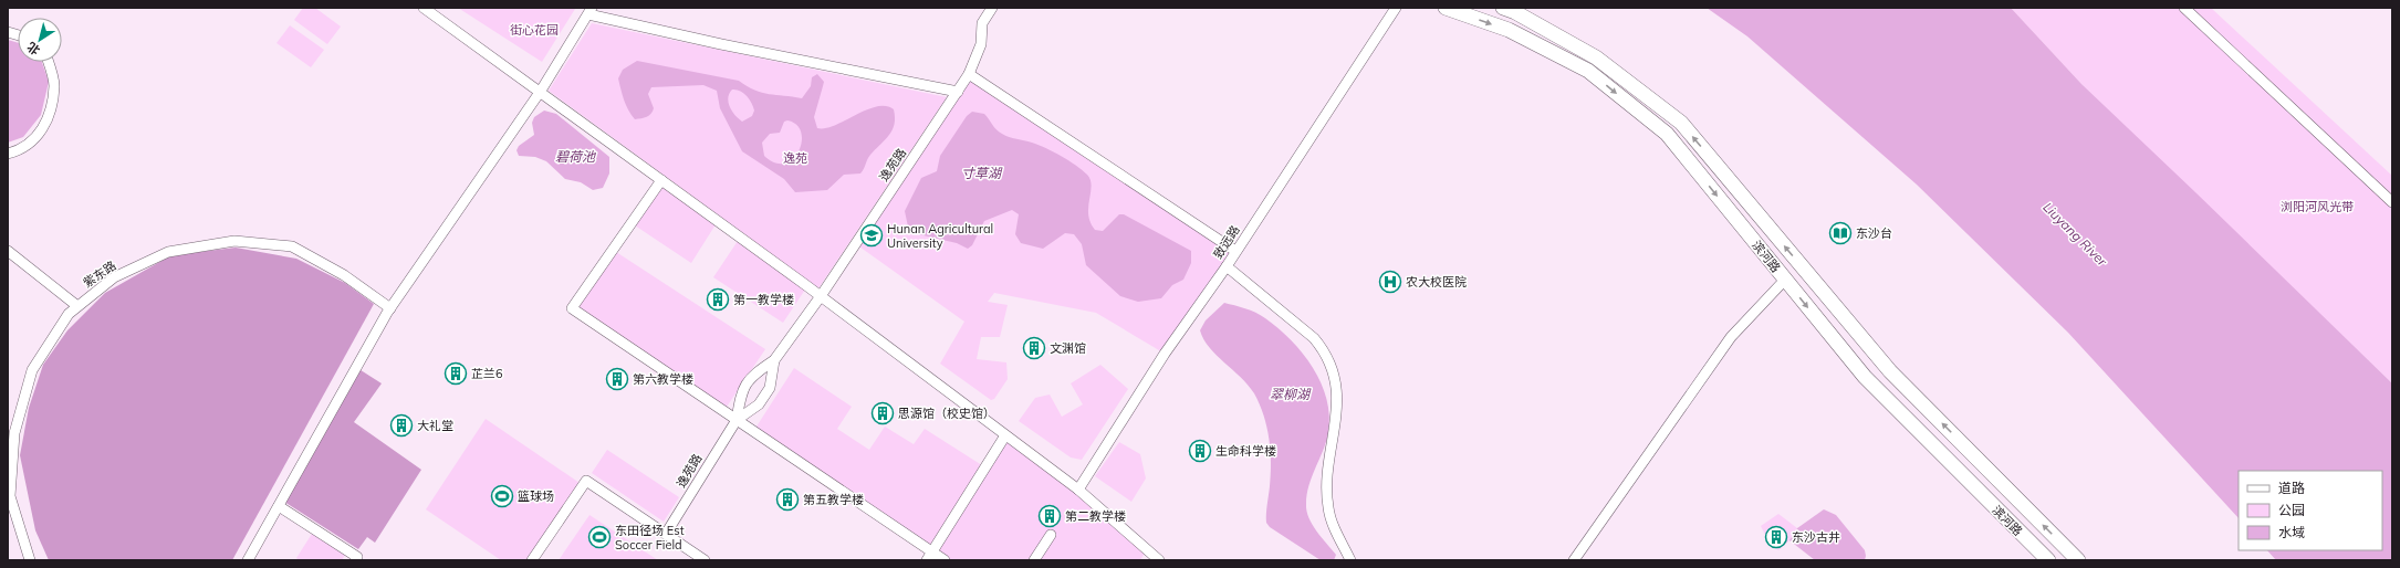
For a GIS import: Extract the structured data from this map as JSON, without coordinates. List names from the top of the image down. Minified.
{"streets":{"main road":["滨河路"],"street":["逸苑路","致远路","紫东路"]},"water":["碧荷池","寸草湖","Liuyang River","翠柳湖"],"parks":["街心花园","逸苑","浏阳河风光带"],"places":{"library":["东沙台"],"school or university":["Hunan Agricultural University"],"hospital":["农大校医院"],"building":["第一教学楼","文渊馆","芷兰6","第六教学楼","思源馆（校史馆）","大礼堂","生命科学楼","第五教学楼","第二教学楼","东沙古井"],"sports":["篮球场","东田径场 Est Soccer Field"]},"legend":["道路","公园","水域"],"north":"bottom left"}
